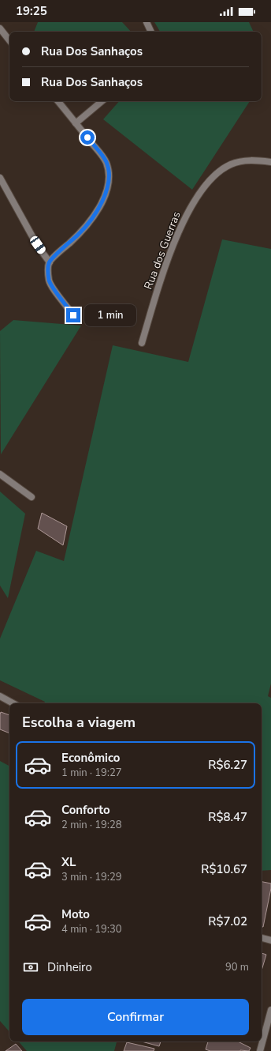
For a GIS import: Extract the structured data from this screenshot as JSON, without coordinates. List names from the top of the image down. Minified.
{"streets":{"street":["Rua dos Guerras"]},"page":{"status":"19:25","banner":["Rua Dos Sanhaços","Rua Dos Sanhaços"],"bubble":"1 min","heading":"Escolha a viagem","list":[{"name":"Econômico","note":"1 min · 19:27","value":"R$6.27"},{"name":"Conforto","note":"2 min · 19:28","value":"R$8.47"},{"name":"XL","note":"3 min · 19:29","value":"R$10.67"},{"name":"Moto","note":"4 min · 19:30","value":"R$7.02"}],"pay":["Dinheiro","90 m"],"buttons":"Confirmar"}}
